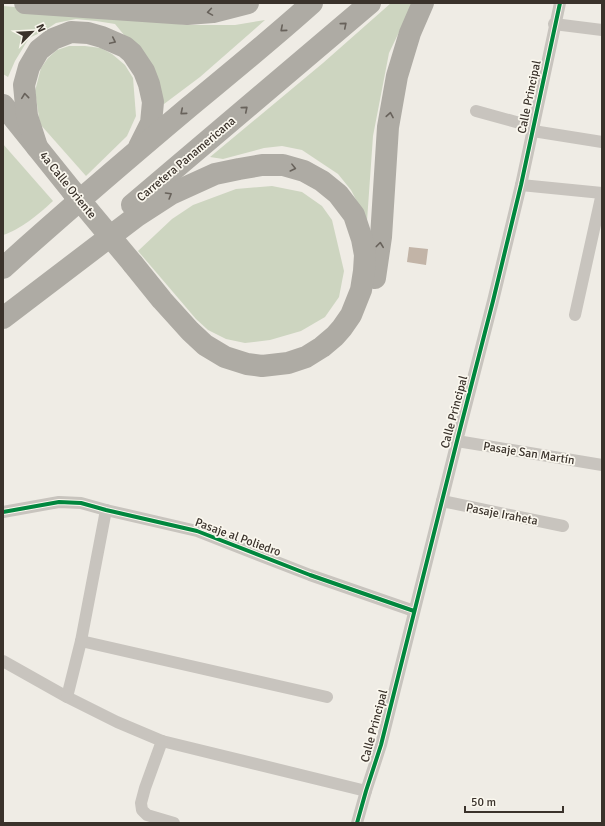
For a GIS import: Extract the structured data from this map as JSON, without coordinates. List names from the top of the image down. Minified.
{"streets":{"highway":["Carretera Panamericana","4a Calle Oriente"],"street":["Calle Principal","Pasaje San Martín","Pasaje Iraheta","Pasaje al Poliedro"]},"crossings":[["Calle Principal","Pasaje San Martín"],["Calle Principal","Pasaje Iraheta"],["Calle Principal","Pasaje al Poliedro"]],"scale_bar":"50 m","north":"top right"}
